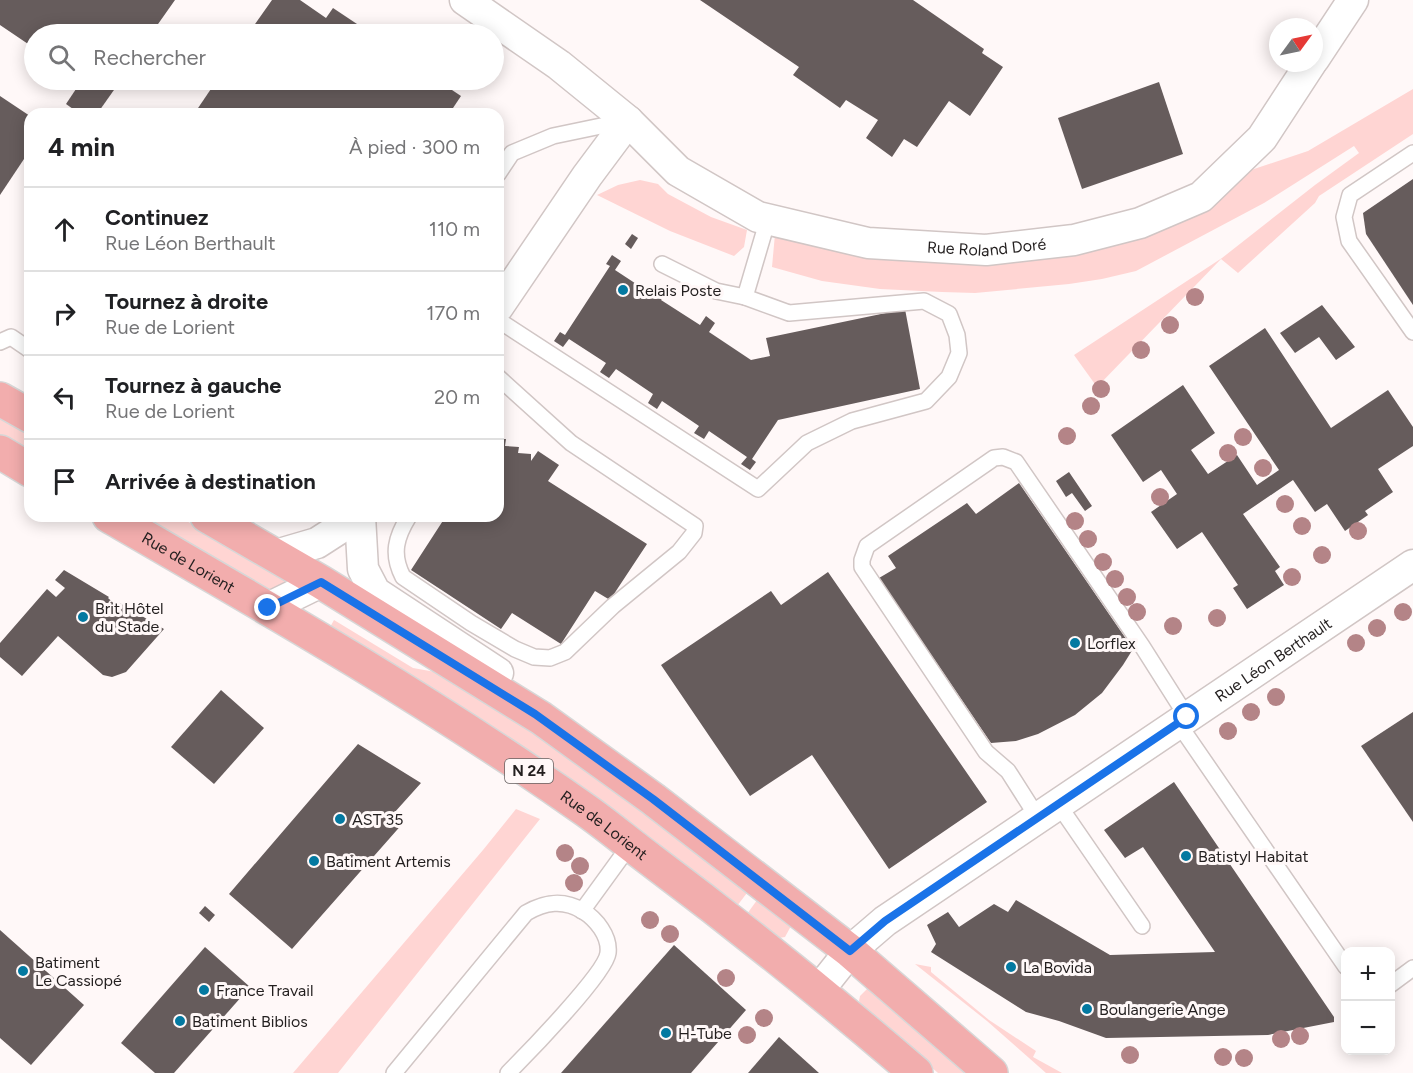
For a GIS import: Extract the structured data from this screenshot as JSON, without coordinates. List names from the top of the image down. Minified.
{"streets":{"main road":["Rue de Lorient","N 24"],"street":["Rue Roland Doré","Rue Léon Berthault"]},"crossings":[["Rue de Lorient","Rue Léon Berthault"]],"places":["Relais Poste","Brit Hôtel du Stade","Lorflex","AST 35","Batistyl Habitat","Batiment Artemis","La Bovida","Batiment Le Cassiopé","France Travail","Boulangerie Ange","Batiment Biblios","H-Tube"],"north":"top right","page":{"search":"Rechercher","heading":["4 min","À pied · 300 m"],"list":[["Continuez","Rue Léon Berthault","110 m"],["Tournez à droite","Rue de Lorient","170 m"],["Tournez à gauche","Rue de Lorient","20 m"],"Arrivée à destination"],"map_buttons":["+","−"]}}
